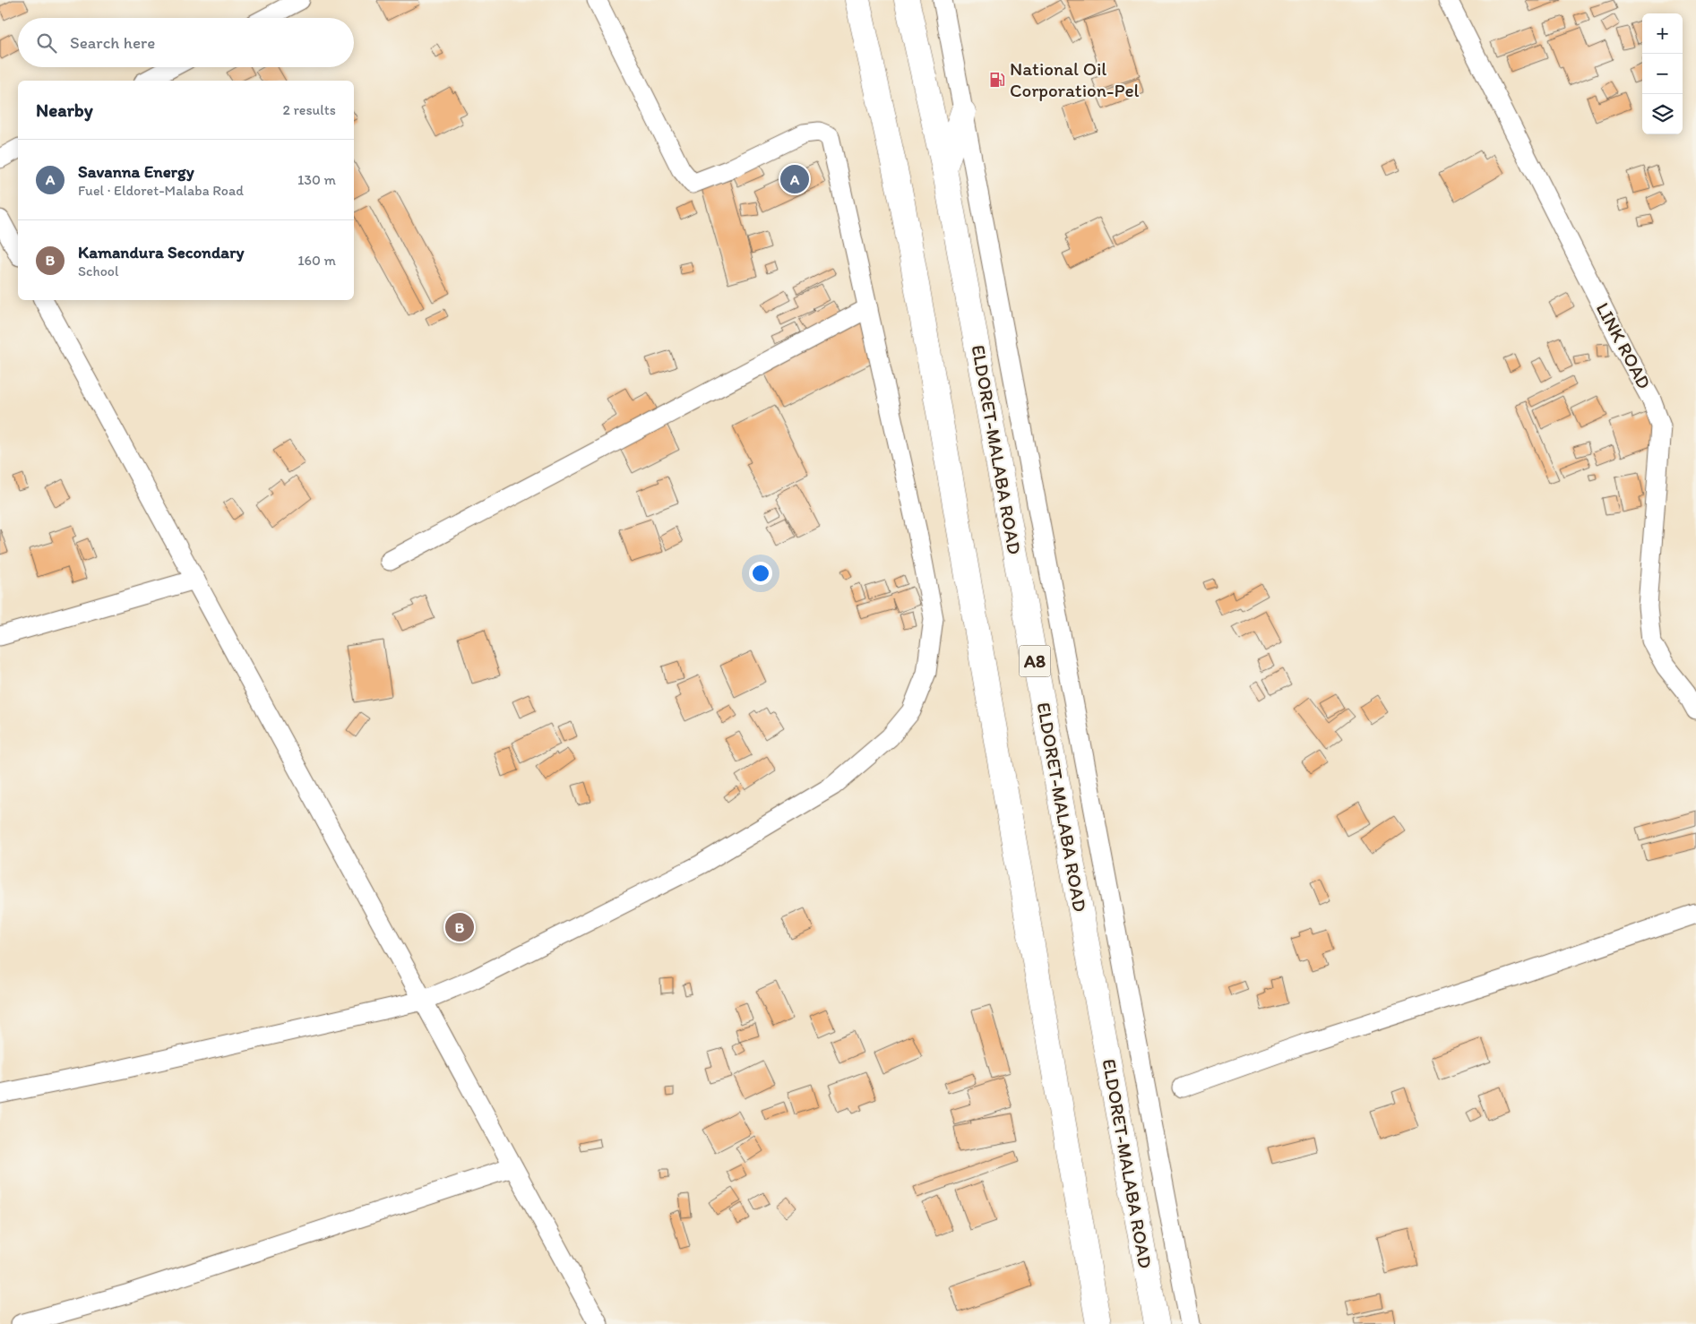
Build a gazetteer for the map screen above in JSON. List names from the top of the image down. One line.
{"streets":{"highway":["ELDORET-MALABA ROAD","A8"],"street":["LINK ROAD"]},"places":{"fuel station":["National Oil Corporation-Pel"]},"page":{"map_buttons":["+","−"],"search":"Search here","heading":["Nearby","2 results"],"list":[{"mark":"A","name":"Savanna Energy","note":"Fuel · Eldoret-Malaba Road","value":"130 m"},{"mark":"B","name":"Kamandura Secondary","note":"School","value":"160 m"}],"pins":["A","B"]}}
